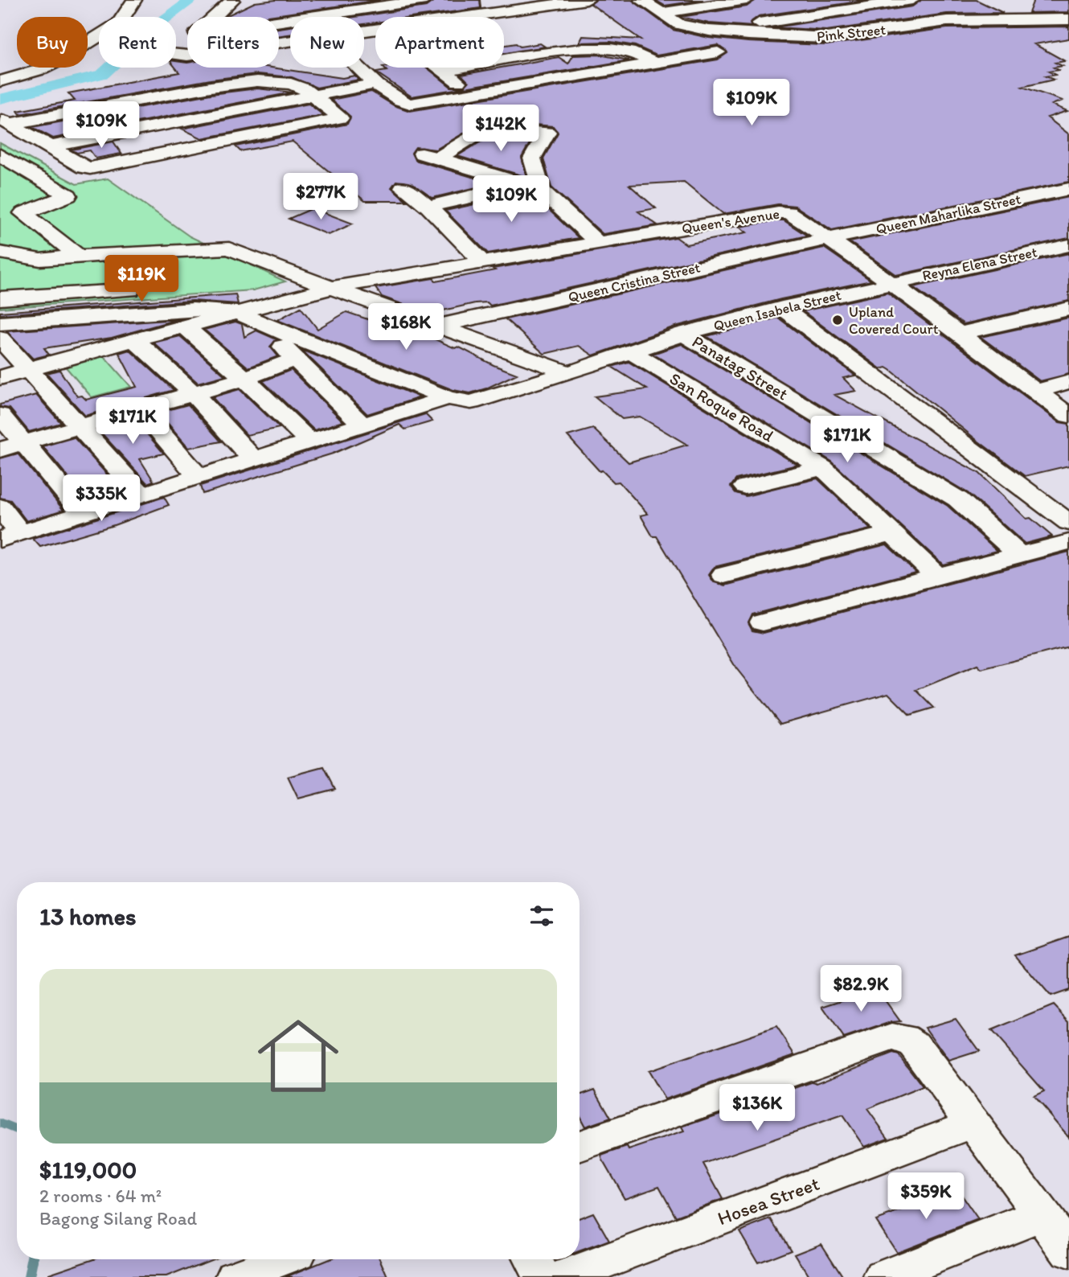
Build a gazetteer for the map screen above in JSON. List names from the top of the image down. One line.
{"streets":{"street":["Pink Street","Queen Maharlika Street","Queen's Avenue","Reyna Elena Street","Queen Cristina Street","Queen Isabela Street","Panatag Street","San Roque Road","Hosea Street"]},"crossings":[["Queen Maharlika Street","Queen's Avenue"],["Queen Maharlika Street","Queen Cristina Street"],["Queen's Avenue","Reyna Elena Street"],["Queen's Avenue","Queen Cristina Street"],["Queen's Avenue","Queen Isabela Street"],["Reyna Elena Street","Queen Isabela Street"],["Queen Isabela Street","Panatag Street"],["Queen Isabela Street","San Roque Road"]],"places":["Upland Covered Court"],"page":{"chip":["Buy","Rent","Filters","New","Apartment"],"price":["$109K","$109K","$142K","$277K","$109K","$119K","$168K","$171K","$171K","$335K","$82.9K","$136K","$359K"],"heading":"13 homes","list":[{"name":"$119,000","note":"2 rooms · 64 m² · Bagong Silang Road"}]}}
